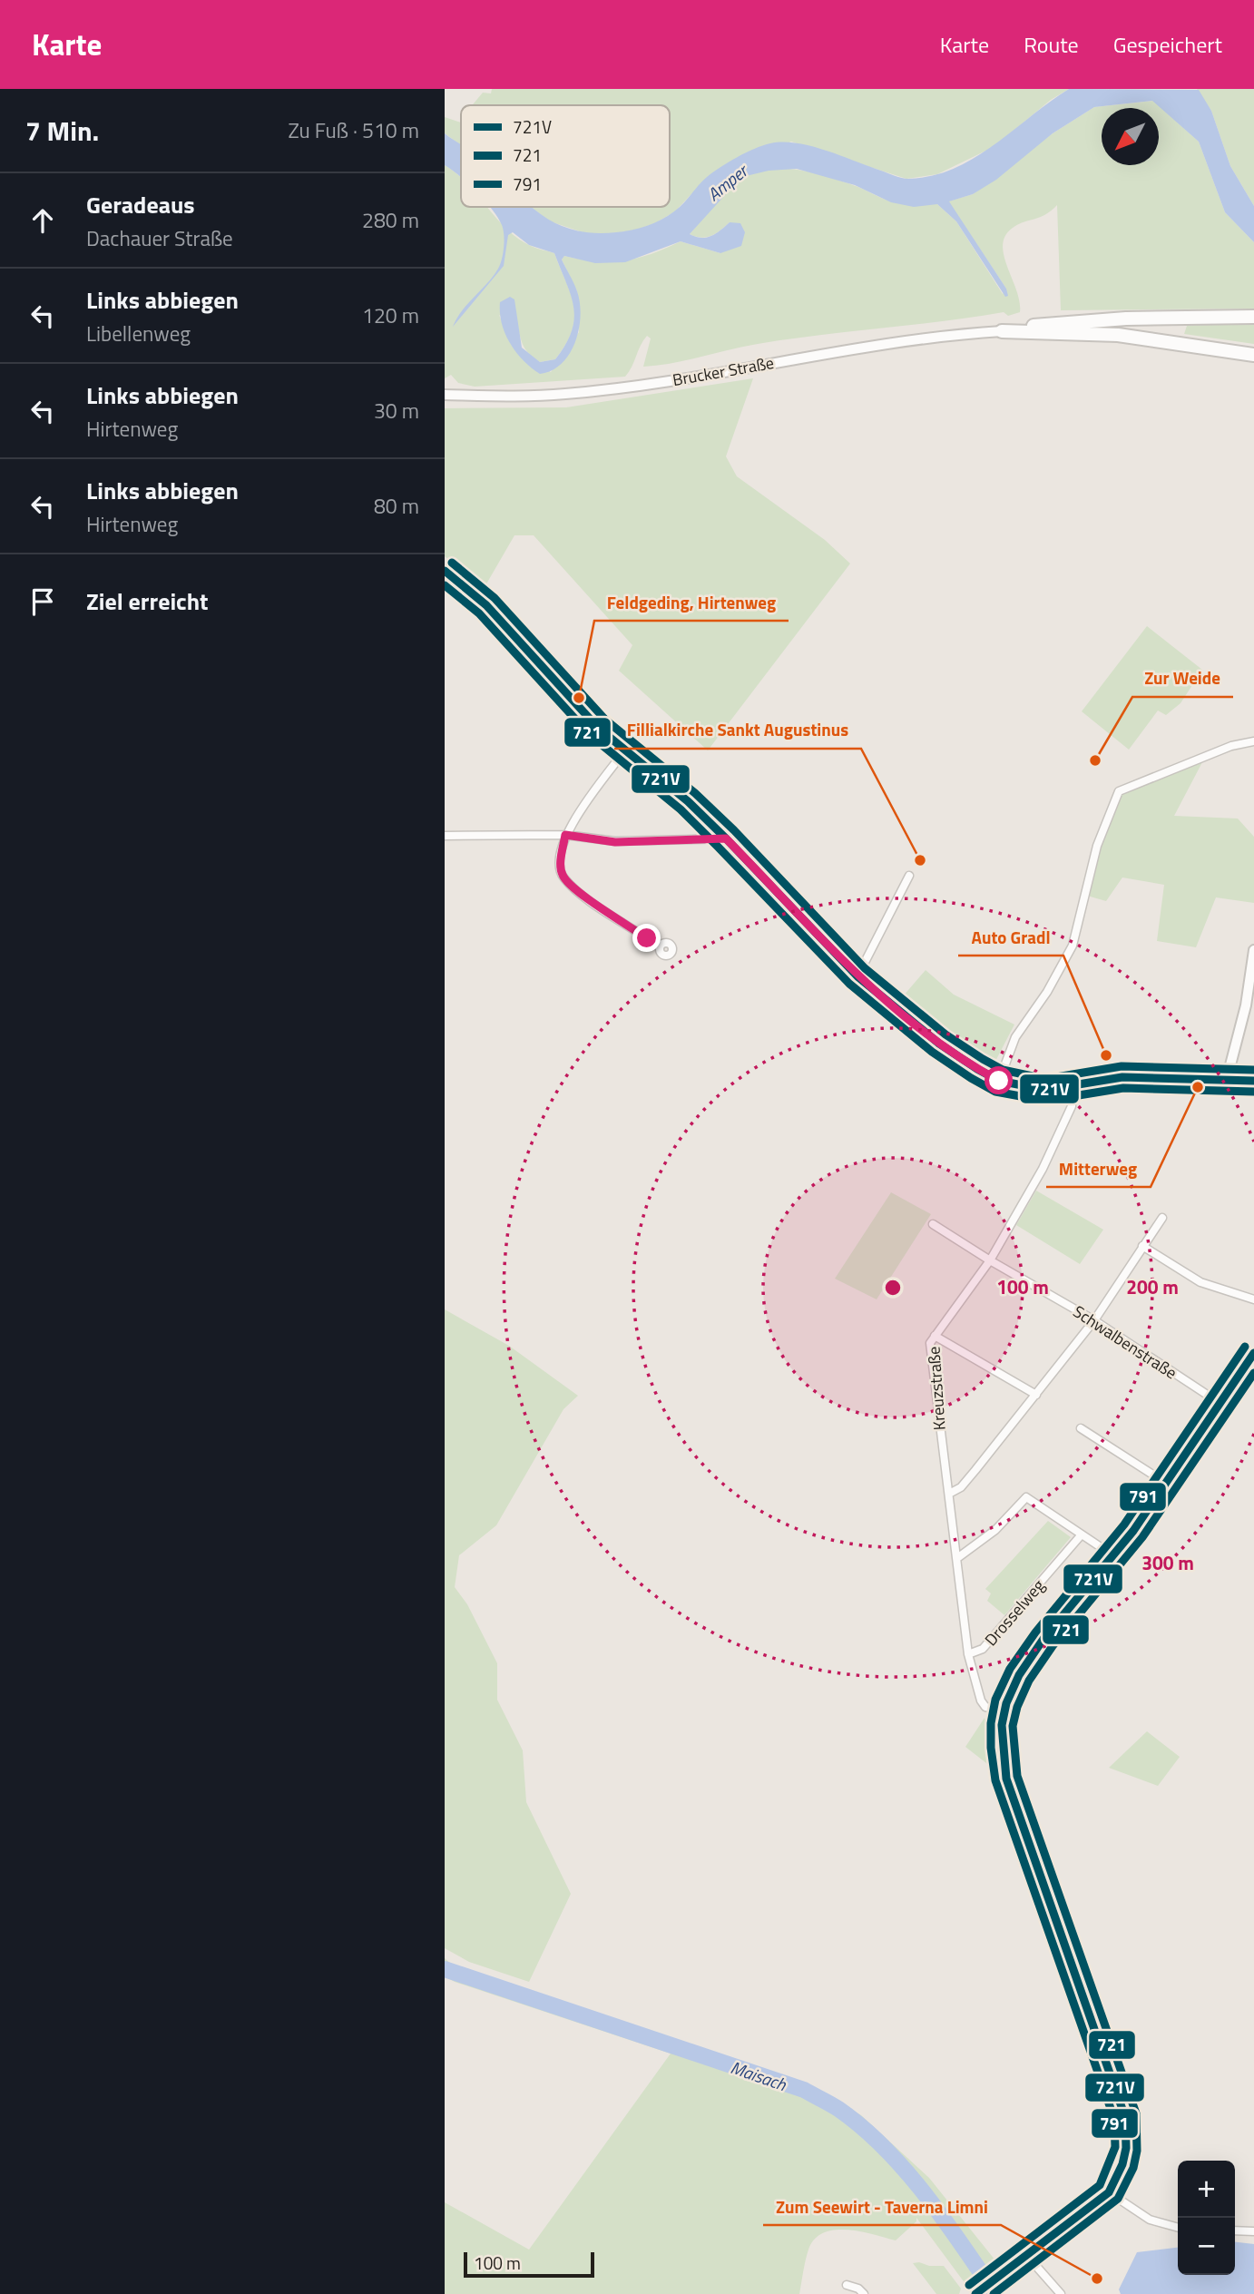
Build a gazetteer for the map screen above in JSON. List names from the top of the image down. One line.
{"streets":{"street":["Brucker Straße","Schwalbenstraße","Kreuzstraße","Drosselweg"]},"crossings":[["Schwalbenstraße","Kreuzstraße"],["Kreuzstraße","Drosselweg"]],"water":["Amper","Maisach"],"places":["Feldgeding, Hirtenweg","Zur Weide","Fillialkirche Sankt Augustinus","Auto Gradl","Mitterweg","Zum Seewirt - Taverna Limni"],"lines":["transit line 791","transit line 721V","transit line 721"],"legend":["721V","721","791"],"scale_bar":"100 m","north":"bottom left","page":{"header":"Karte","nav":["Karte","Route","Gespeichert"],"heading":["7 Min.","Zu Fuß · 510 m"],"list":[["Geradeaus","Dachauer Straße","280 m"],["Links abbiegen","Libellenweg","120 m"],["Links abbiegen","Hirtenweg","30 m"],["Links abbiegen","Hirtenweg","80 m"],"Ziel erreicht"],"map_buttons":["+","−"],"scale":"100 m"},"rings":["100 m","200 m","300 m"]}
